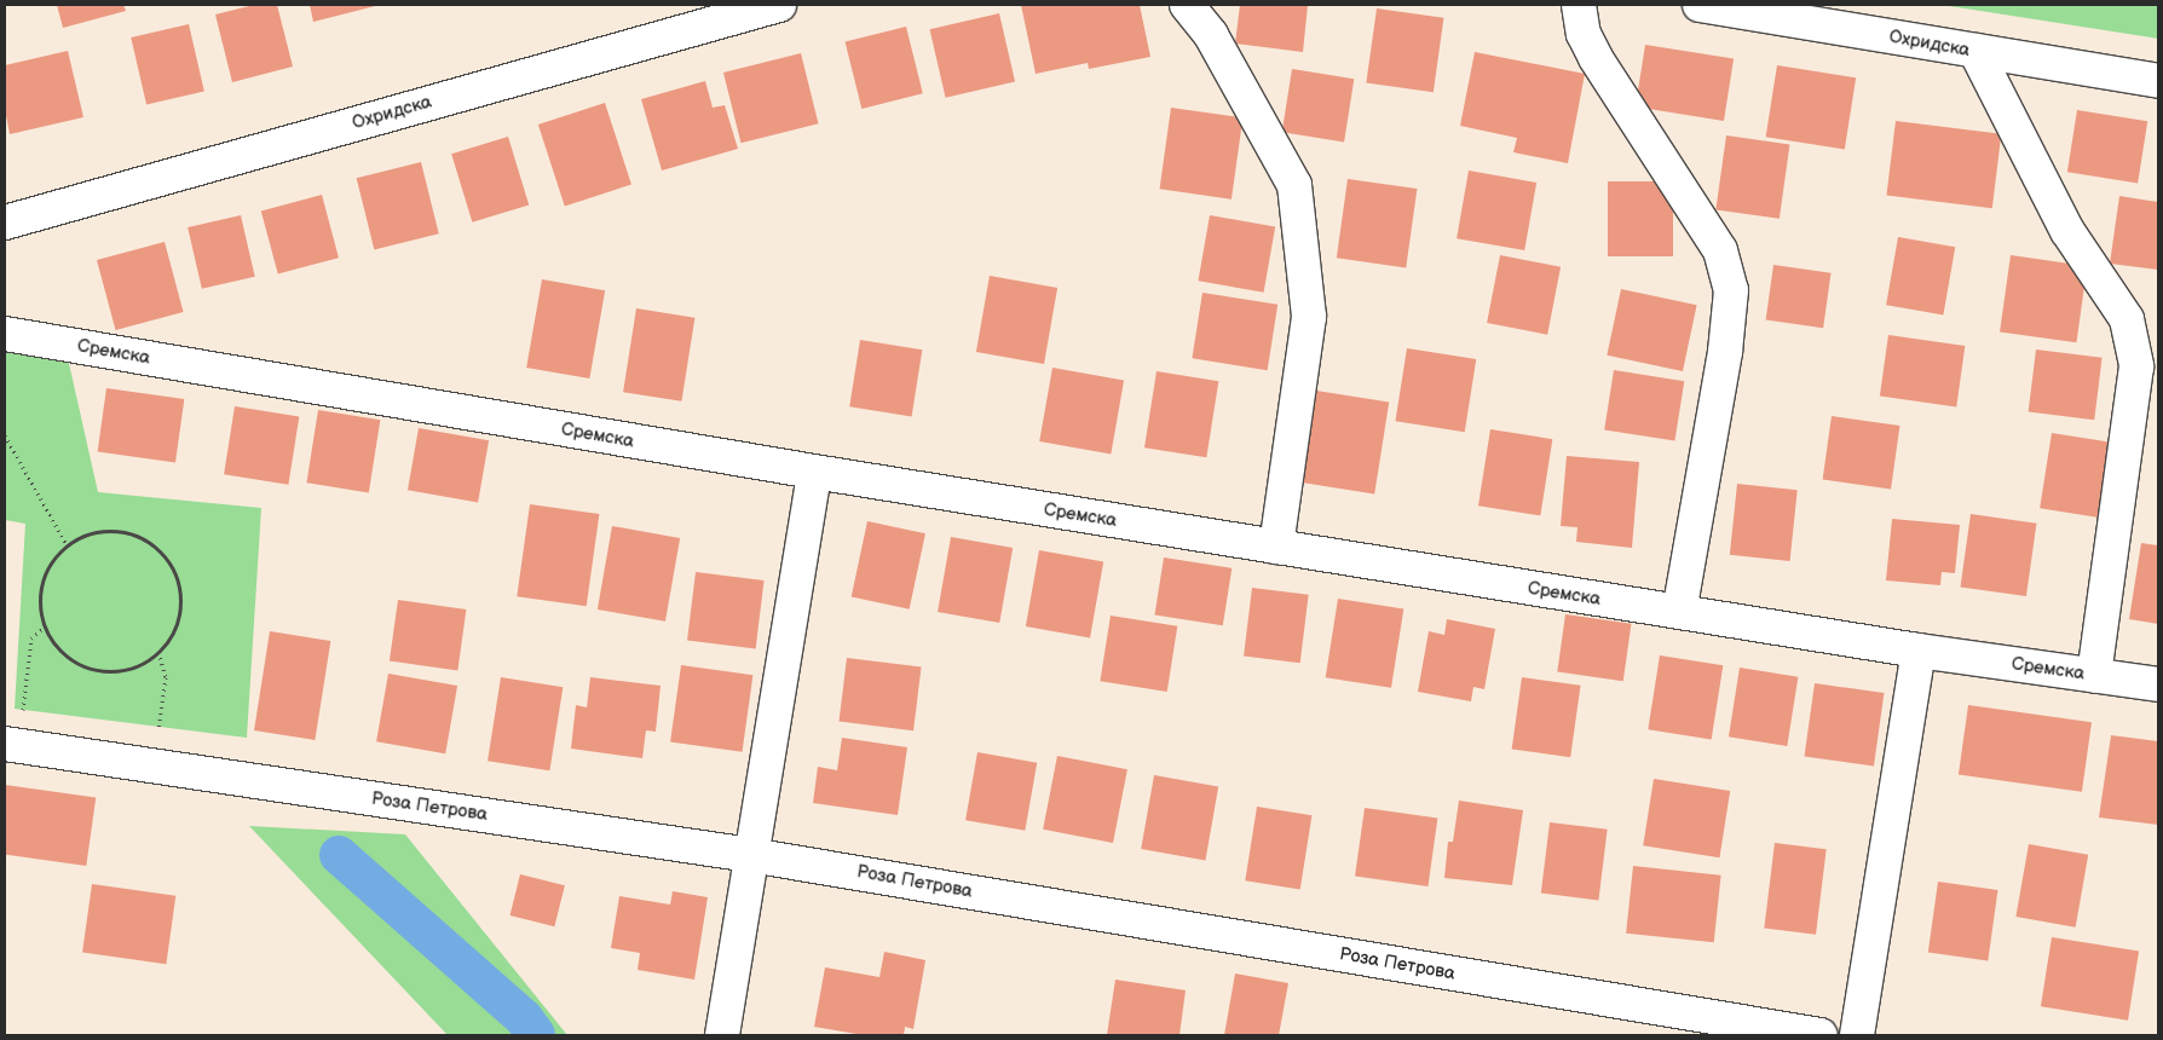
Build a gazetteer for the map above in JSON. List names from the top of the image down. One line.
{"streets":{"street":["Охридска","Сремска","Роза Петрова"]}}
